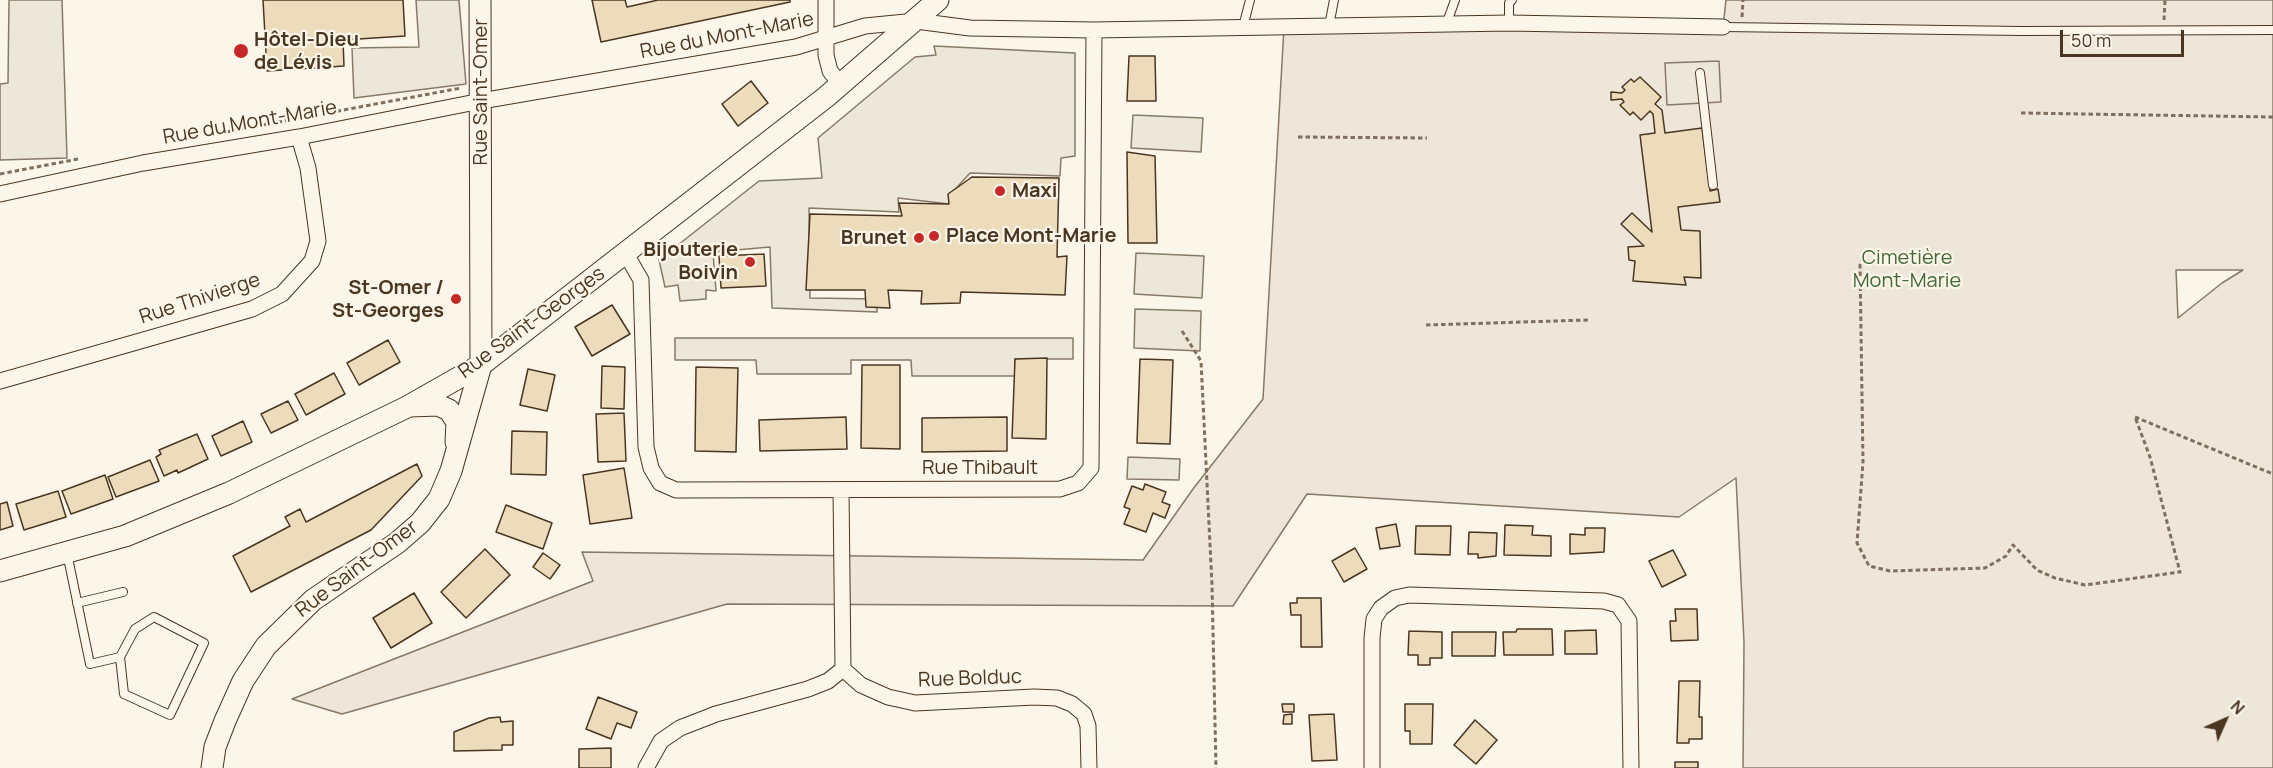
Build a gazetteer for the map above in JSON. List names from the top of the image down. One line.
{"streets":{"street":["Rue du Mont-Marie","Rue Saint-Omer","Rue Thivierge","Rue Saint-Georges","Rue Thibault","Rue Bolduc"]},"crossings":[["Rue du Mont-Marie","Rue Saint-Omer"],["Rue du Mont-Marie","Rue Thivierge"],["Rue du Mont-Marie","Rue Saint-Georges"],["Rue du Mont-Marie","Rue Thibault"],["Rue Saint-Omer","Rue Saint-Georges"],["Rue Saint-Georges","Rue Thibault"]],"parks":["Cimetière Mont-Marie"],"places":["Hôtel-Dieu de Lévis","Maxi","Place Mont-Marie","Brunet","Bijouterie Boivin","St-Omer / St-Georges"],"scale_bar":"50 m","north":"top right"}
